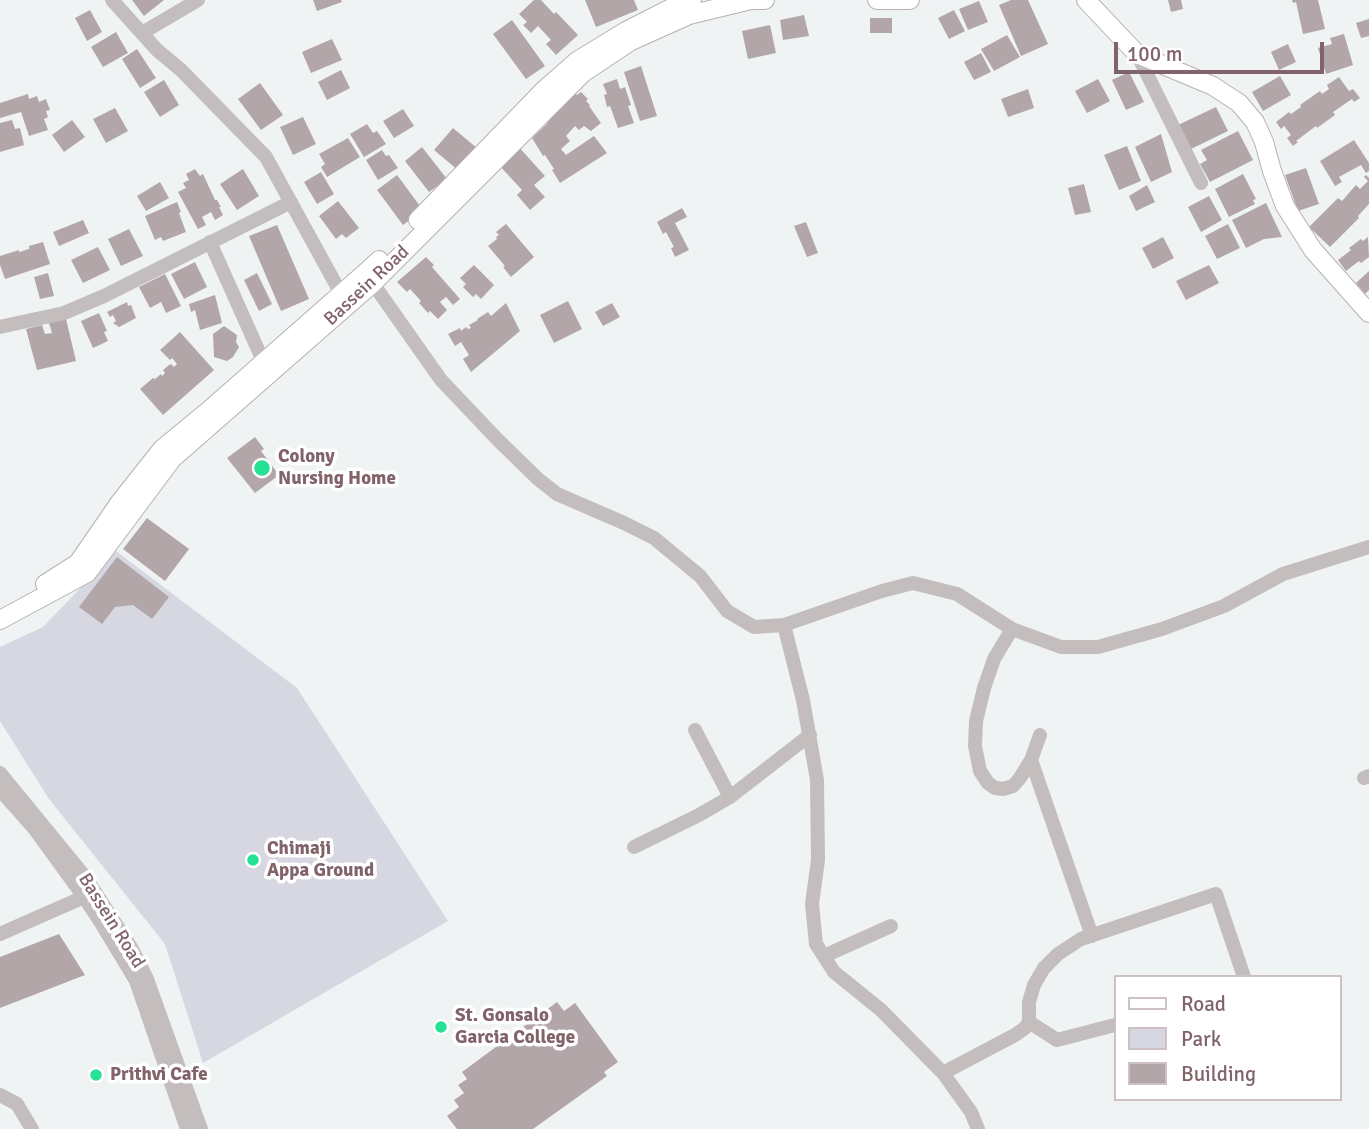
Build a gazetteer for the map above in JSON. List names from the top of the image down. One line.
{"streets":{"main road":["Bassein Road"]},"places":["Colony Nursing Home","Chimaji Appa Ground","St. Gonsalo Garcia College","Prithvi Cafe"],"legend":["Road","Park","Building"],"scale_bar":"100 m"}
